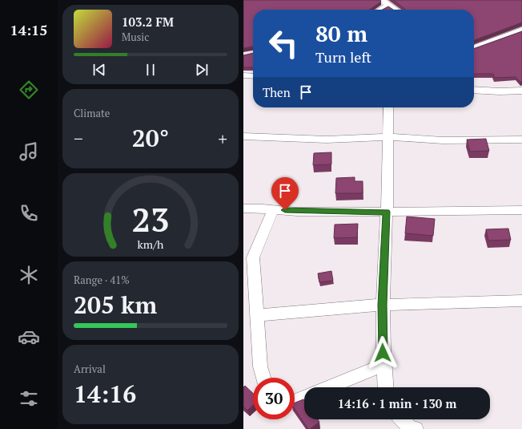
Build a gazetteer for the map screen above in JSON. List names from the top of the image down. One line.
{"page":{"tabs":"14:15","song":["103.2 FM","Music"],"turn":["80 m","Turn left"],"then":"Then","tile":["Climate",["Range · 41%","205 km"],["Arrival","14:16"]],"heat":["−","20°","+"],"limit":"30","trip":"14:16 · 1 min · 130 m","gauge":["23","km/h"]}}
